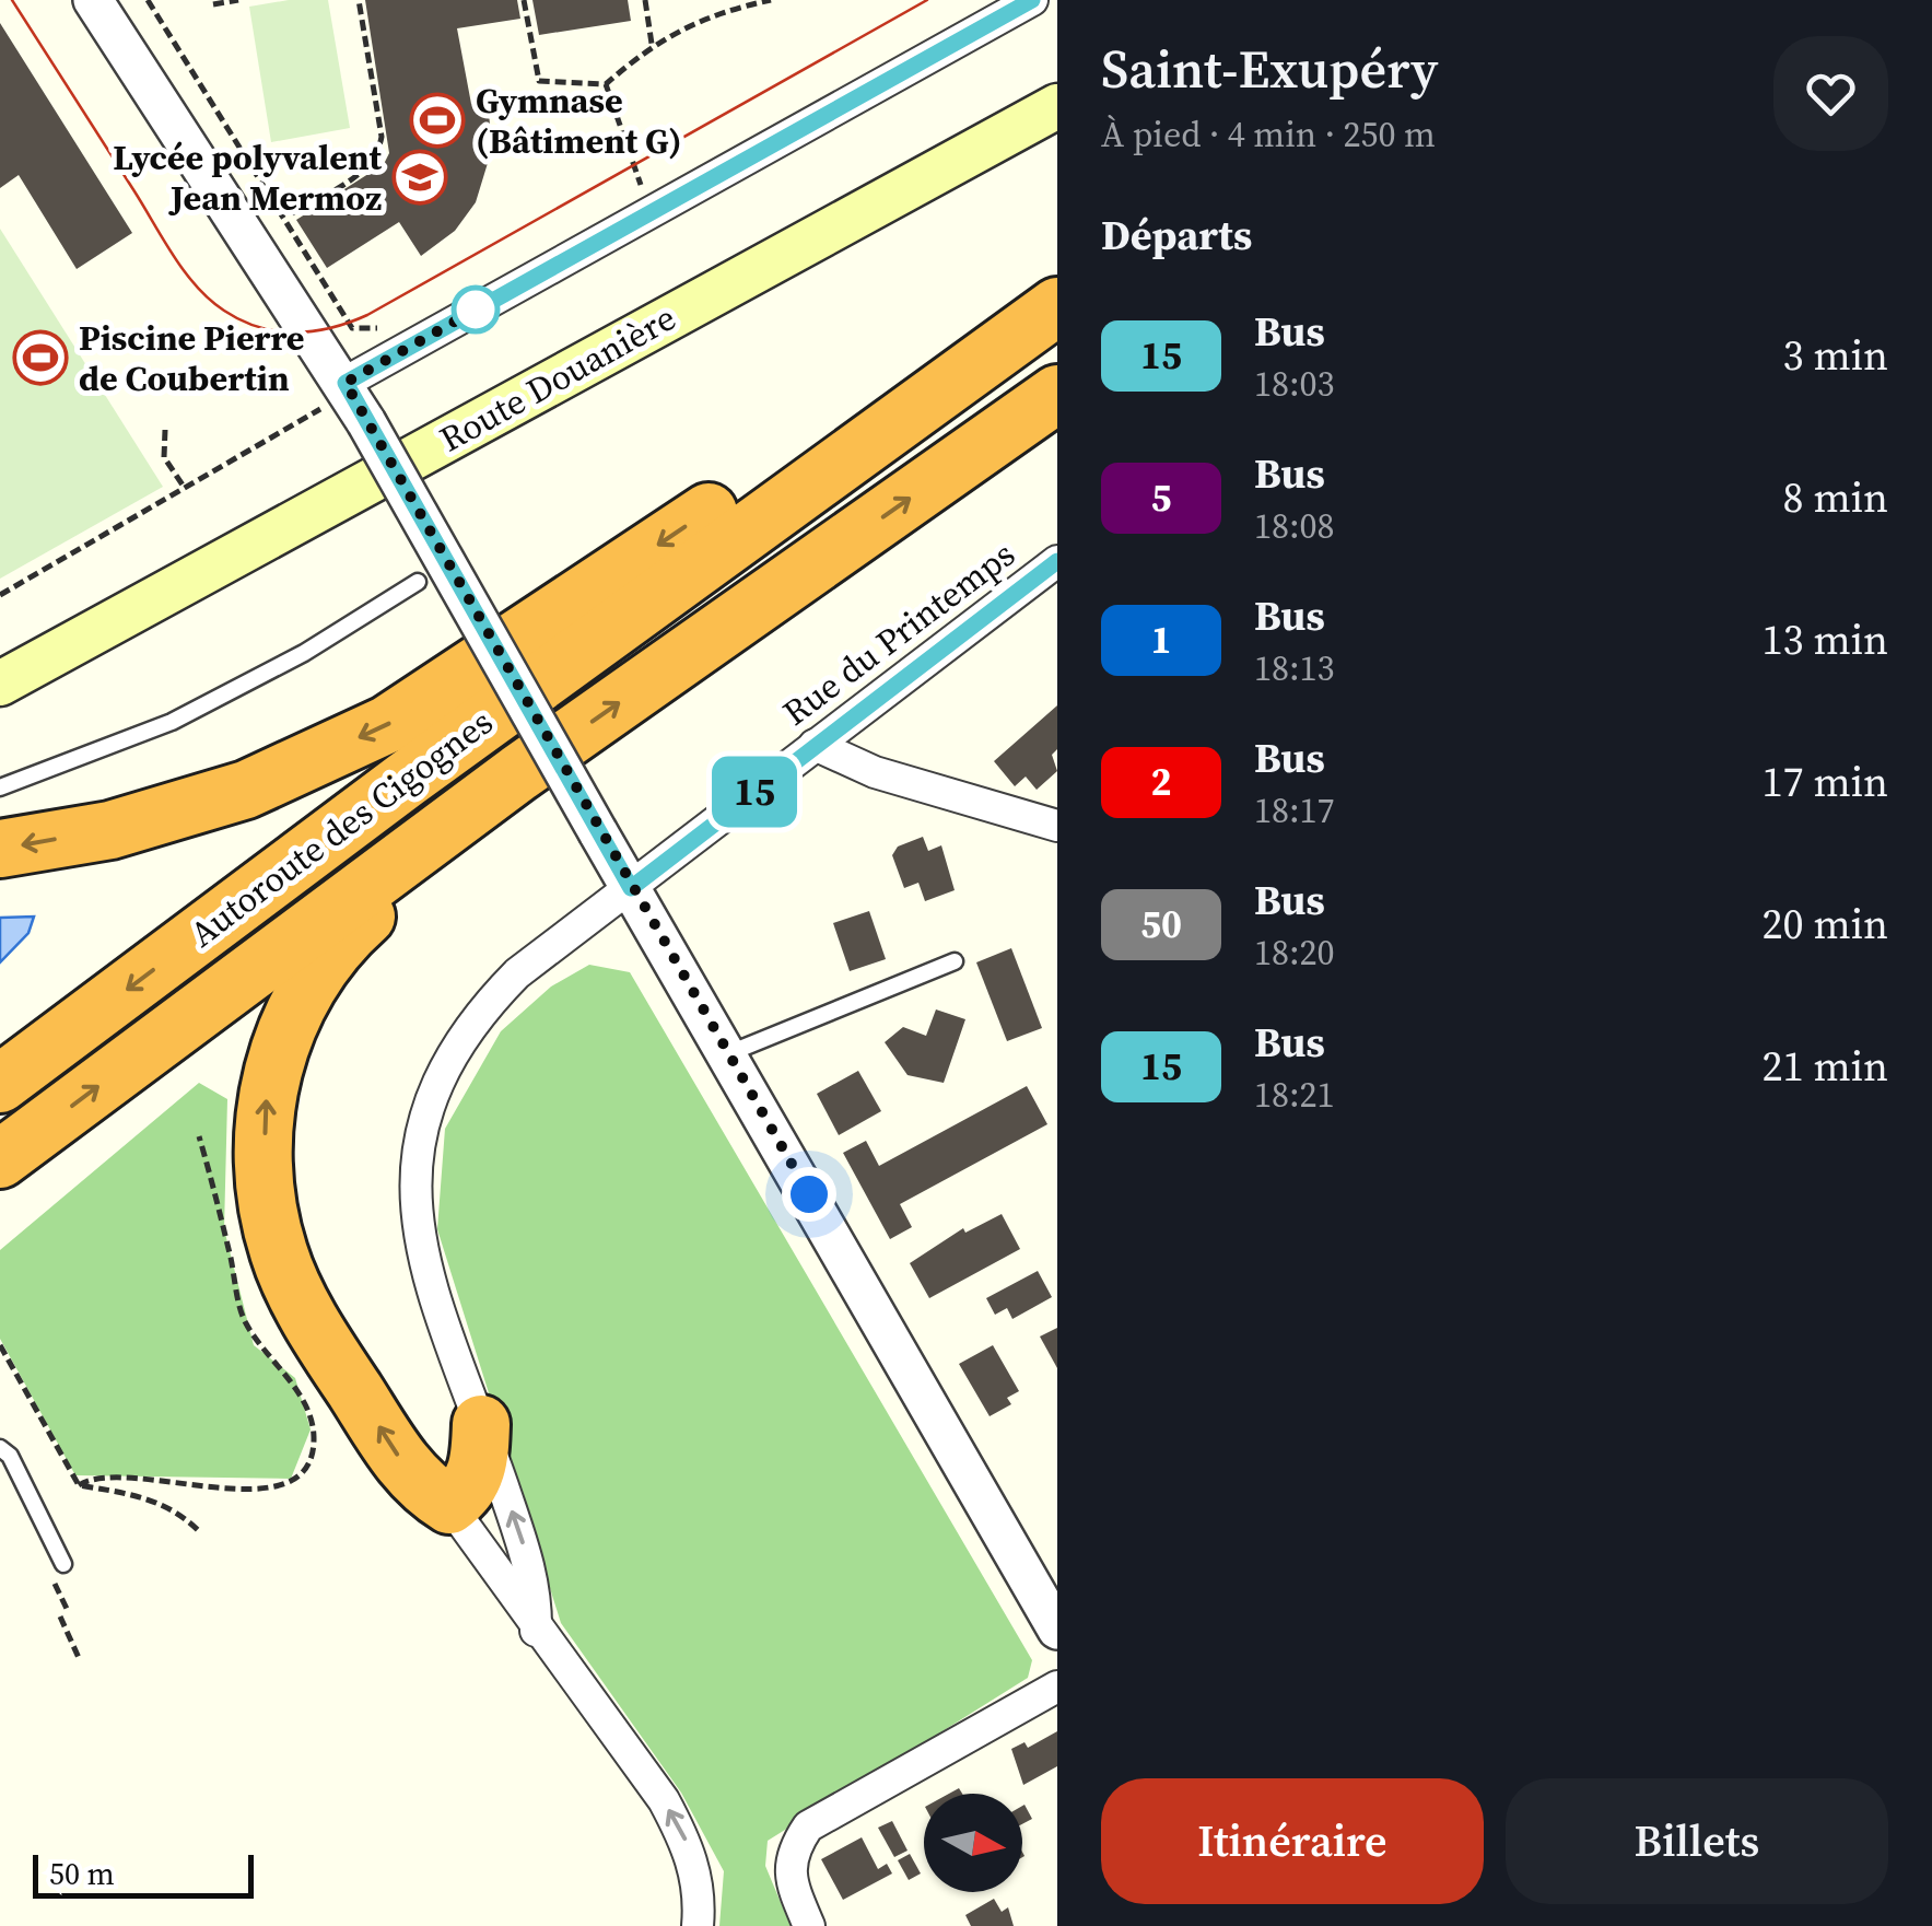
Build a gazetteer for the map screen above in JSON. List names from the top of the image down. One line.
{"streets":{"highway":["Autoroute des Cigognes"],"main road":["Route Douanière"],"street":["Rue du Printemps"]},"places":{"sports":["Gymnase (Bâtiment G)","Piscine Pierre de Coubertin"],"school or university":["Lycée polyvalent Jean Mermoz"]},"lines":["bus line 15"],"scale_bar":"50 m","north":"right","page":{"on_map":"15","heading":[["Saint-Exupéry","À pied · 4 min · 250 m"],"Départs"],"list":[{"mark":"15","name":"Bus","note":"18:03","value":"3 min"},{"mark":"5","name":"Bus","note":"18:08","value":"8 min"},{"mark":"1","name":"Bus","note":"18:13","value":"13 min"},{"mark":"2","name":"Bus","note":"18:17","value":"17 min"},{"mark":"50","name":"Bus","note":"18:20","value":"20 min"},{"mark":"15","name":"Bus","note":"18:21","value":"21 min"}],"buttons":["Itinéraire","Billets"],"scale":"50 m"}}
